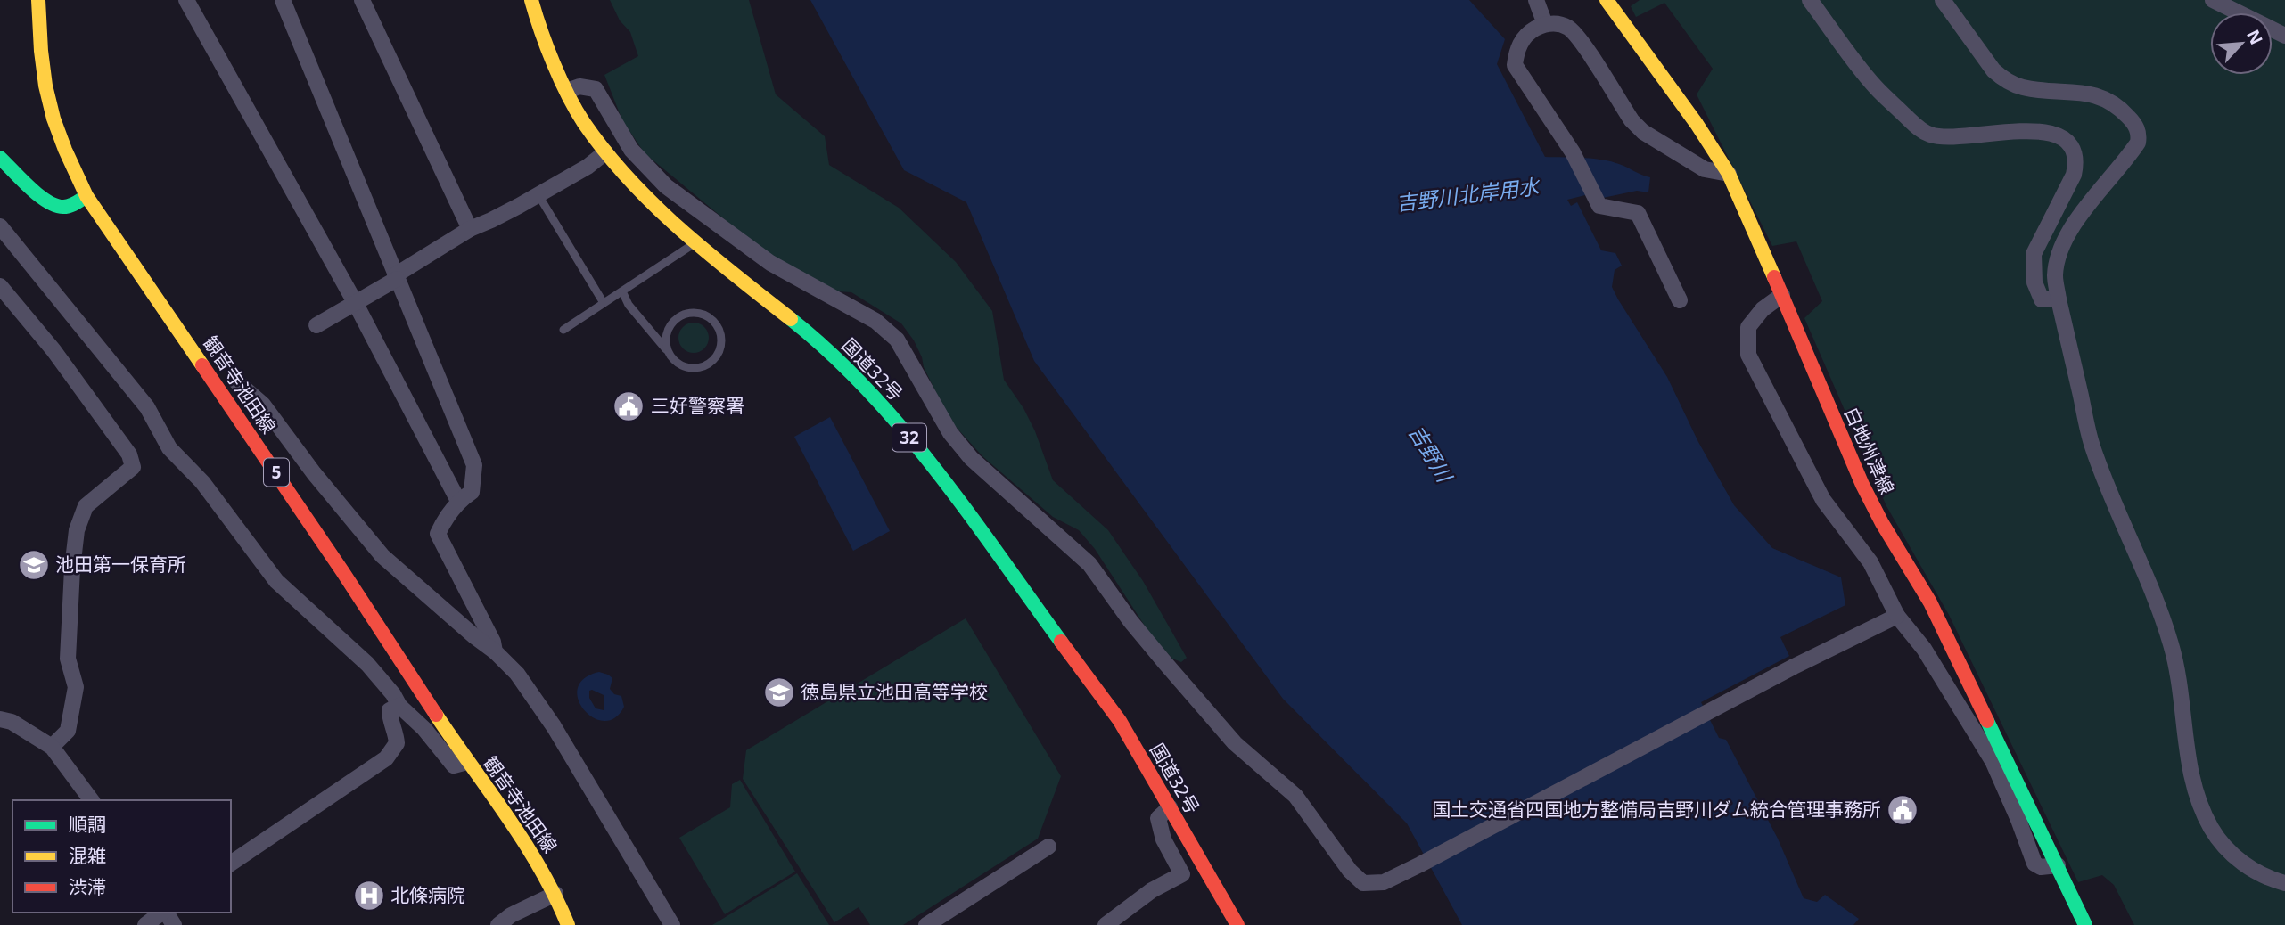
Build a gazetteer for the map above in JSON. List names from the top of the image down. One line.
{"streets":{"main road":["国道32号","観音寺池田線","32","白地州津線","5"]},"water":["吉野川北岸用水","吉野川"],"places":{"public building":["三好警察署","国土交通省四国地方整備局吉野川ダム統合管理事務所"],"school or university":["池田第一保育所","徳島県立池田高等学校"],"hospital":["北條病院"]},"legend":["順調","混雑","渋滞"],"north":"top right"}
